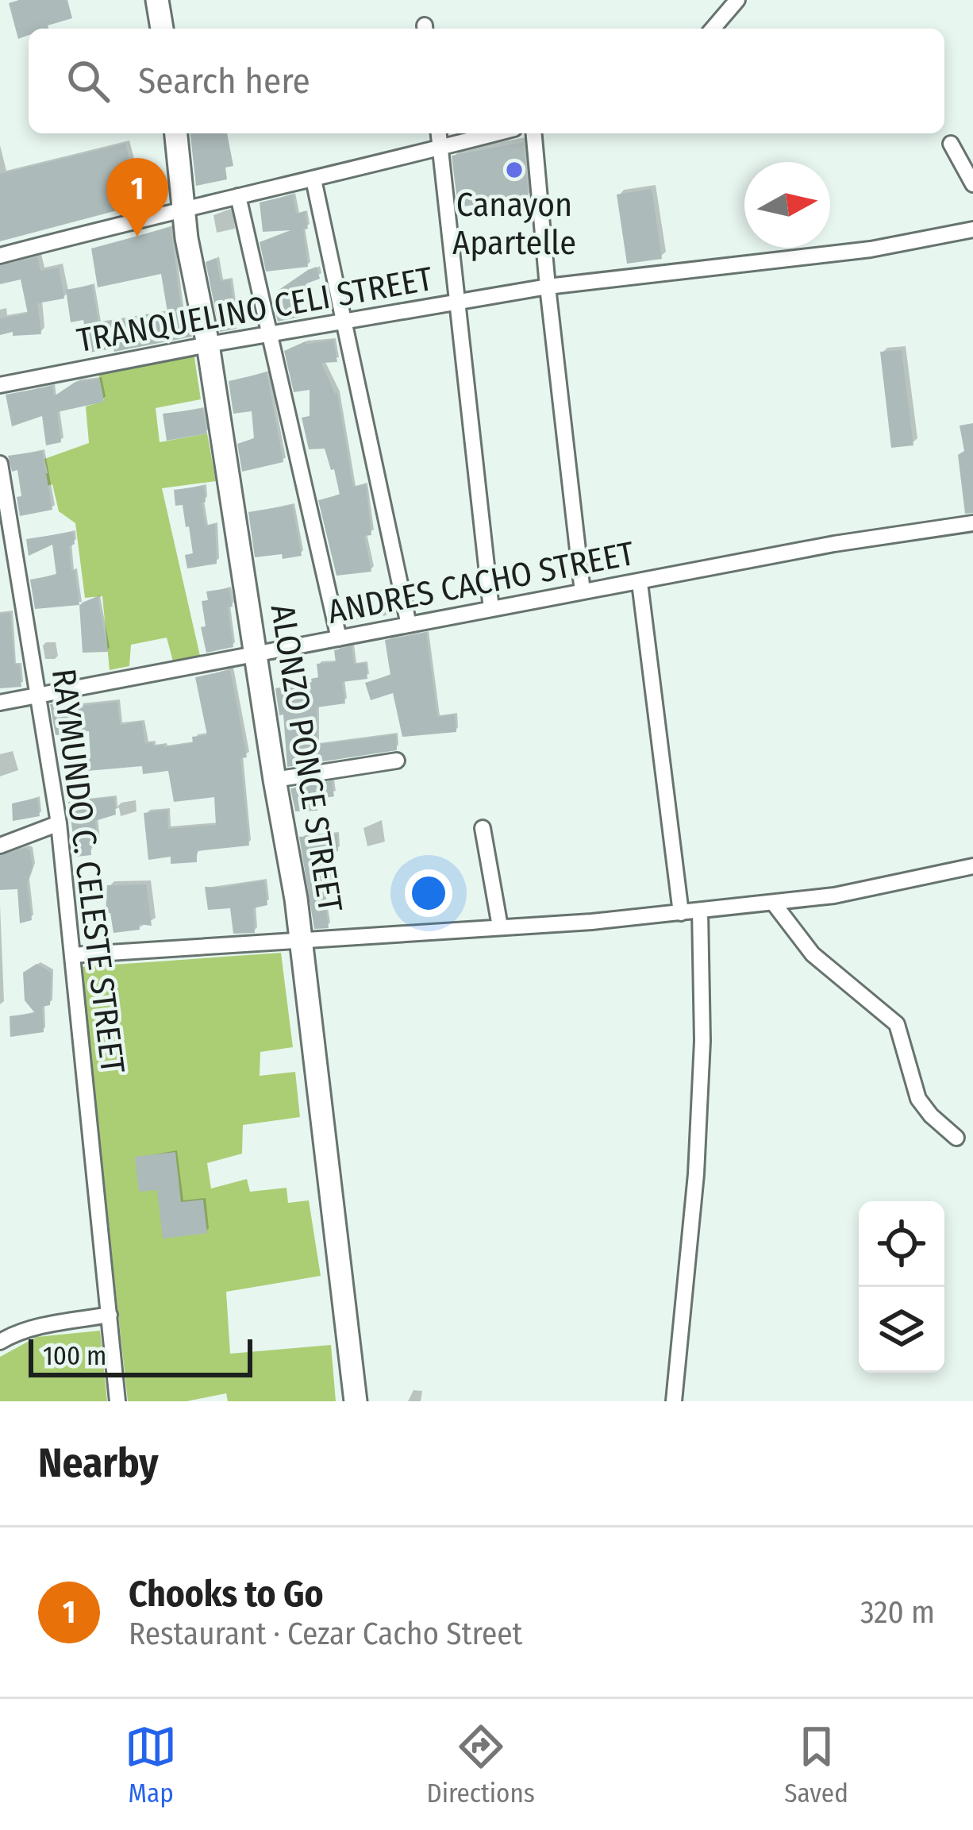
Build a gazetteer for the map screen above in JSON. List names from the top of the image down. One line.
{"streets":{"street":["TRANQUELINO CELI STREET","ANDRES CACHO STREET","ALONZO PONCE STREET","RAYMUNDO C. CELESTE STREET"]},"crossings":[["TRANQUELINO CELI STREET","ALONZO PONCE STREET"],["ANDRES CACHO STREET","ALONZO PONCE STREET"],["ANDRES CACHO STREET","RAYMUNDO C. CELESTE STREET"]],"places":["Canayon Apartelle"],"scale_bar":"100 m","north":"right","page":{"search":"Search here","pins":"1","scale":"100 m","heading":"Nearby","list":[{"mark":"1","name":"Chooks to Go","note":"Restaurant · Cezar Cacho Street","value":"320 m"}],"nav":["Map","Directions","Saved"]}}
